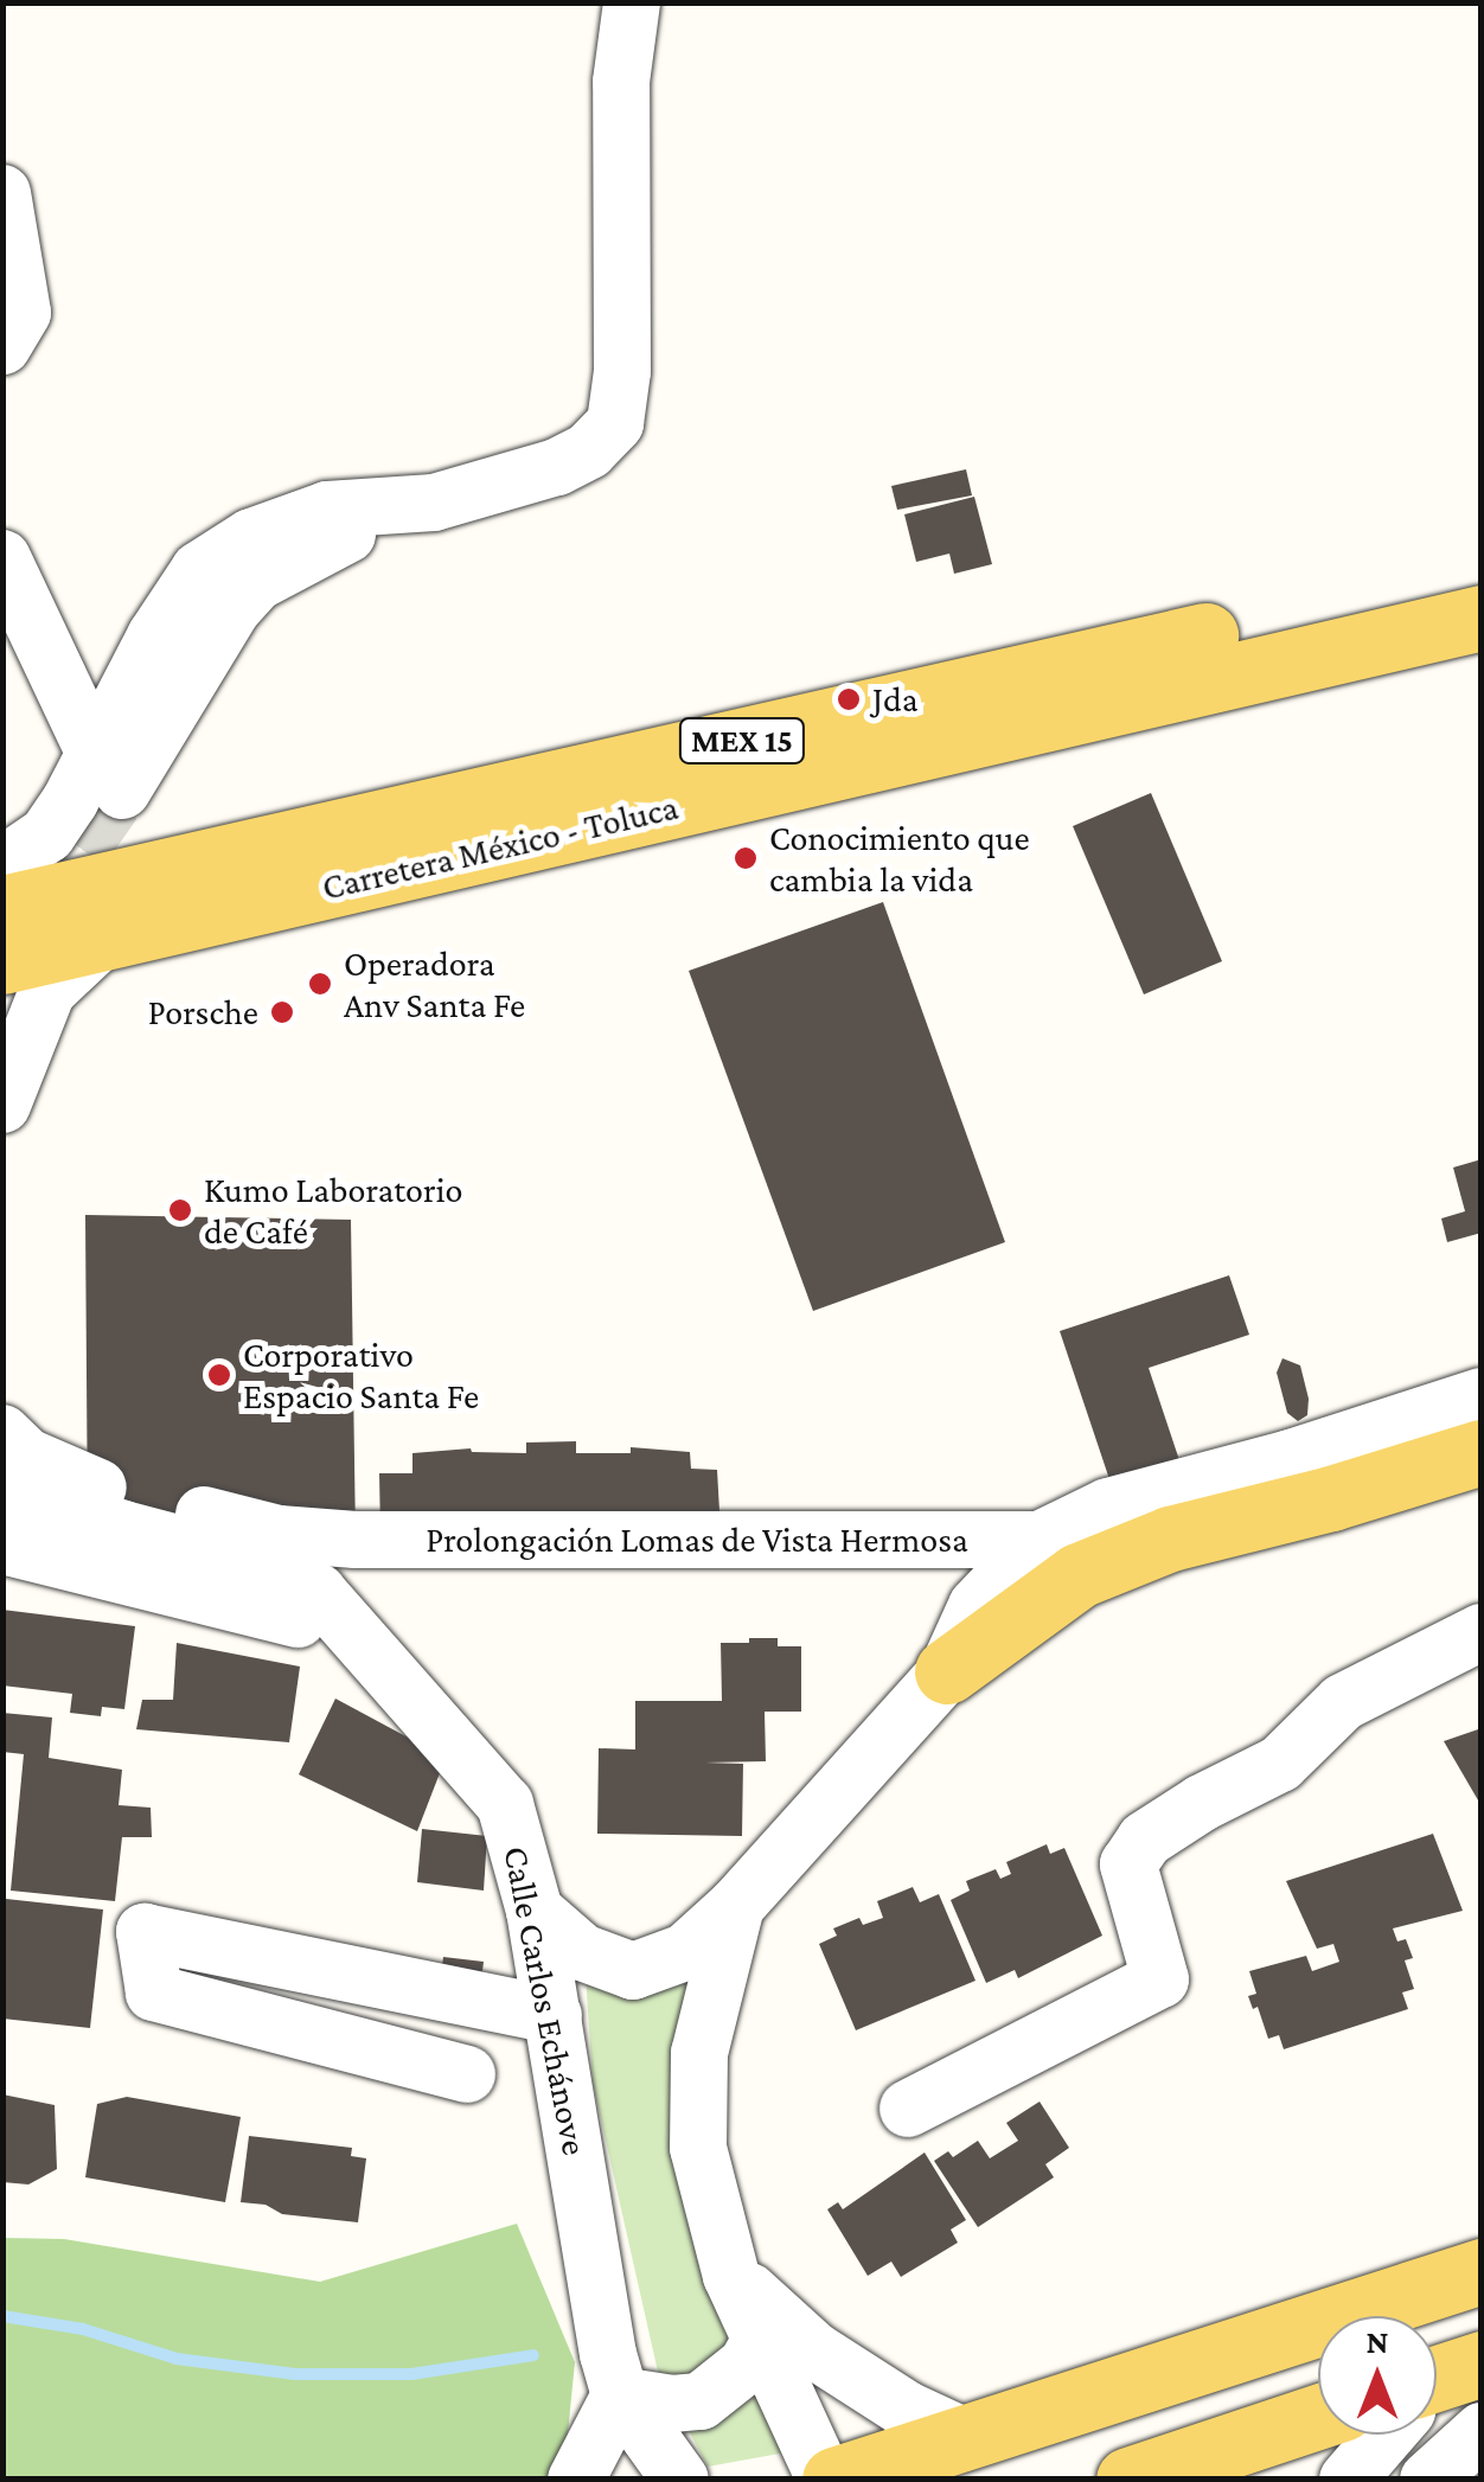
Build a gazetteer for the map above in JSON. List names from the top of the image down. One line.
{"streets":{"main road":["MEX 15","Carretera México - Toluca"],"street":["Prolongación Lomas de Vista Hermosa","Calle Carlos Echánove"]},"places":["Jda","Conocimiento que cambia la vida","Operadora Anv Santa Fe","Porsche","Kumo Laboratorio de Café","Corporativo Espacio Santa Fe"],"north":"top"}
